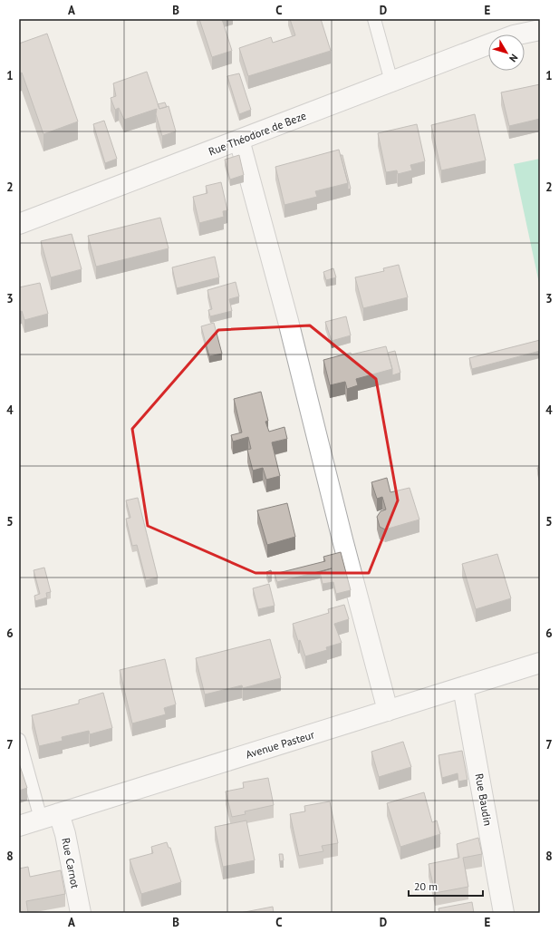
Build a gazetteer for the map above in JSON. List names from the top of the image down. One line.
{"streets":{"street":["Rue Théodore de Beze","Avenue Pasteur","Rue Baudin","Rue Carnot"]},"crossings":[["Avenue Pasteur","Rue Baudin"],["Avenue Pasteur","Rue Carnot"]],"scale_bar":"20 m","north":"bottom right","grid":{"columns":["A","B","C","D","E"],"rows":["1","2","3","4","5","6","7","8"]}}
